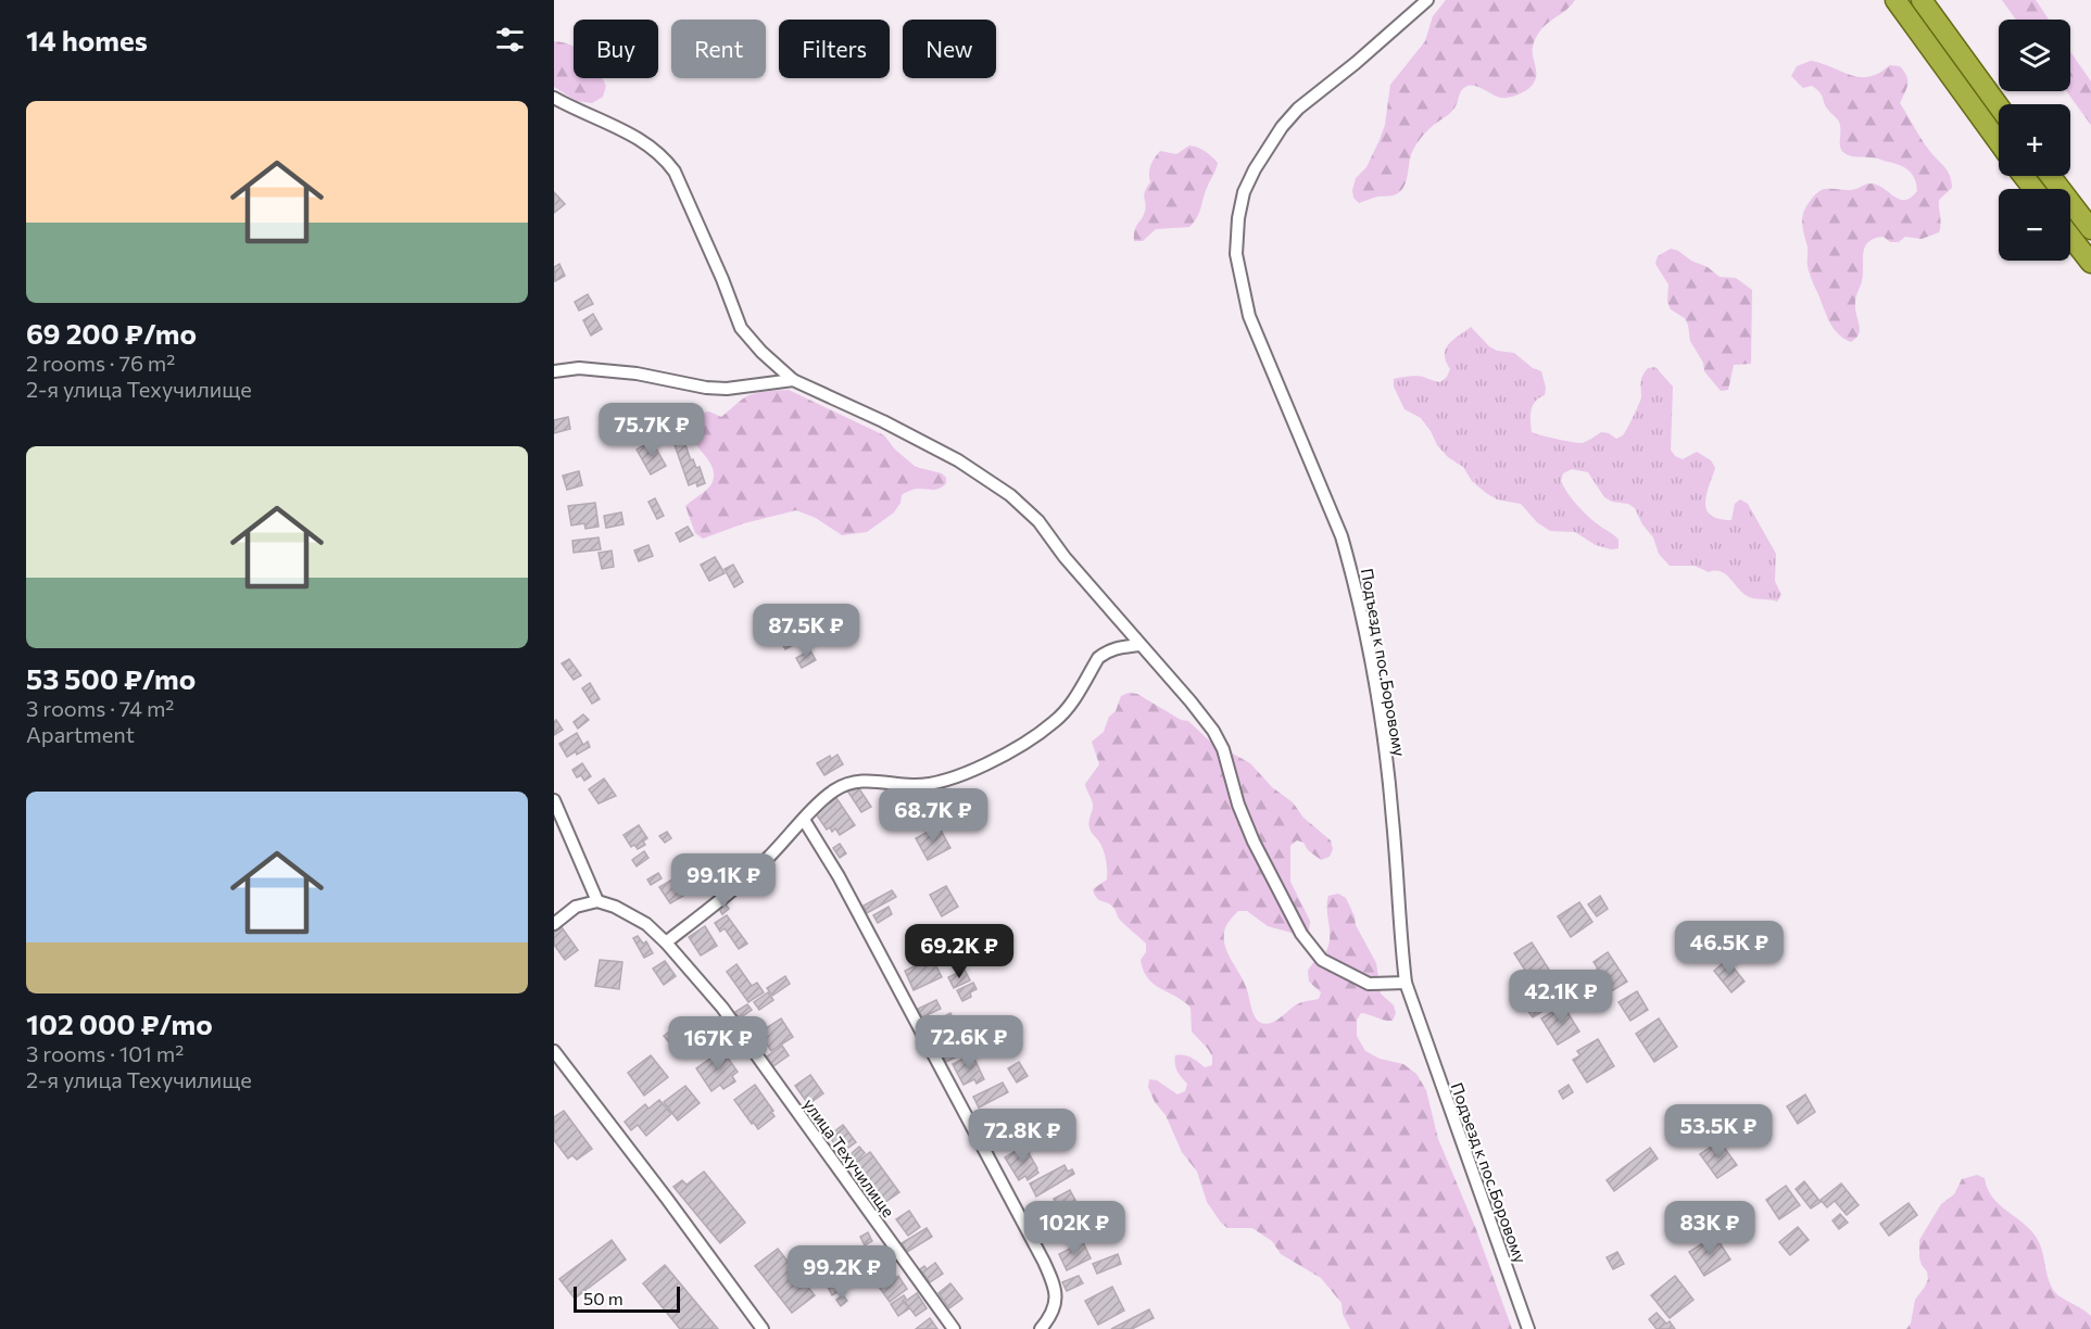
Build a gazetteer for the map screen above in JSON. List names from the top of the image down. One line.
{"streets":{"street":["Подъезд к пос.Боровому","улица Техучилище"]},"scale_bar":"50 m","page":{"heading":"14 homes","map_buttons":["+","−"],"chip":["Buy","Rent","Filters","New"],"list":[{"name":"69 200 ₽/mo","note":"2 rooms · 76 m² · 2-я улица Техучилище"},{"name":"53 500 ₽/mo","note":"3 rooms · 74 m² · Apartment"},{"name":"102 000 ₽/mo","note":"3 rooms · 101 m² · 2-я улица Техучилище"}],"price":["75.7K ₽","87.5K ₽","68.7K ₽","99.1K ₽","46.5K ₽","69.2K ₽","42.1K ₽","72.6K ₽","167K ₽","53.5K ₽","72.8K ₽","102K ₽","83K ₽","99.2K ₽"],"scale":"50 m"}}
